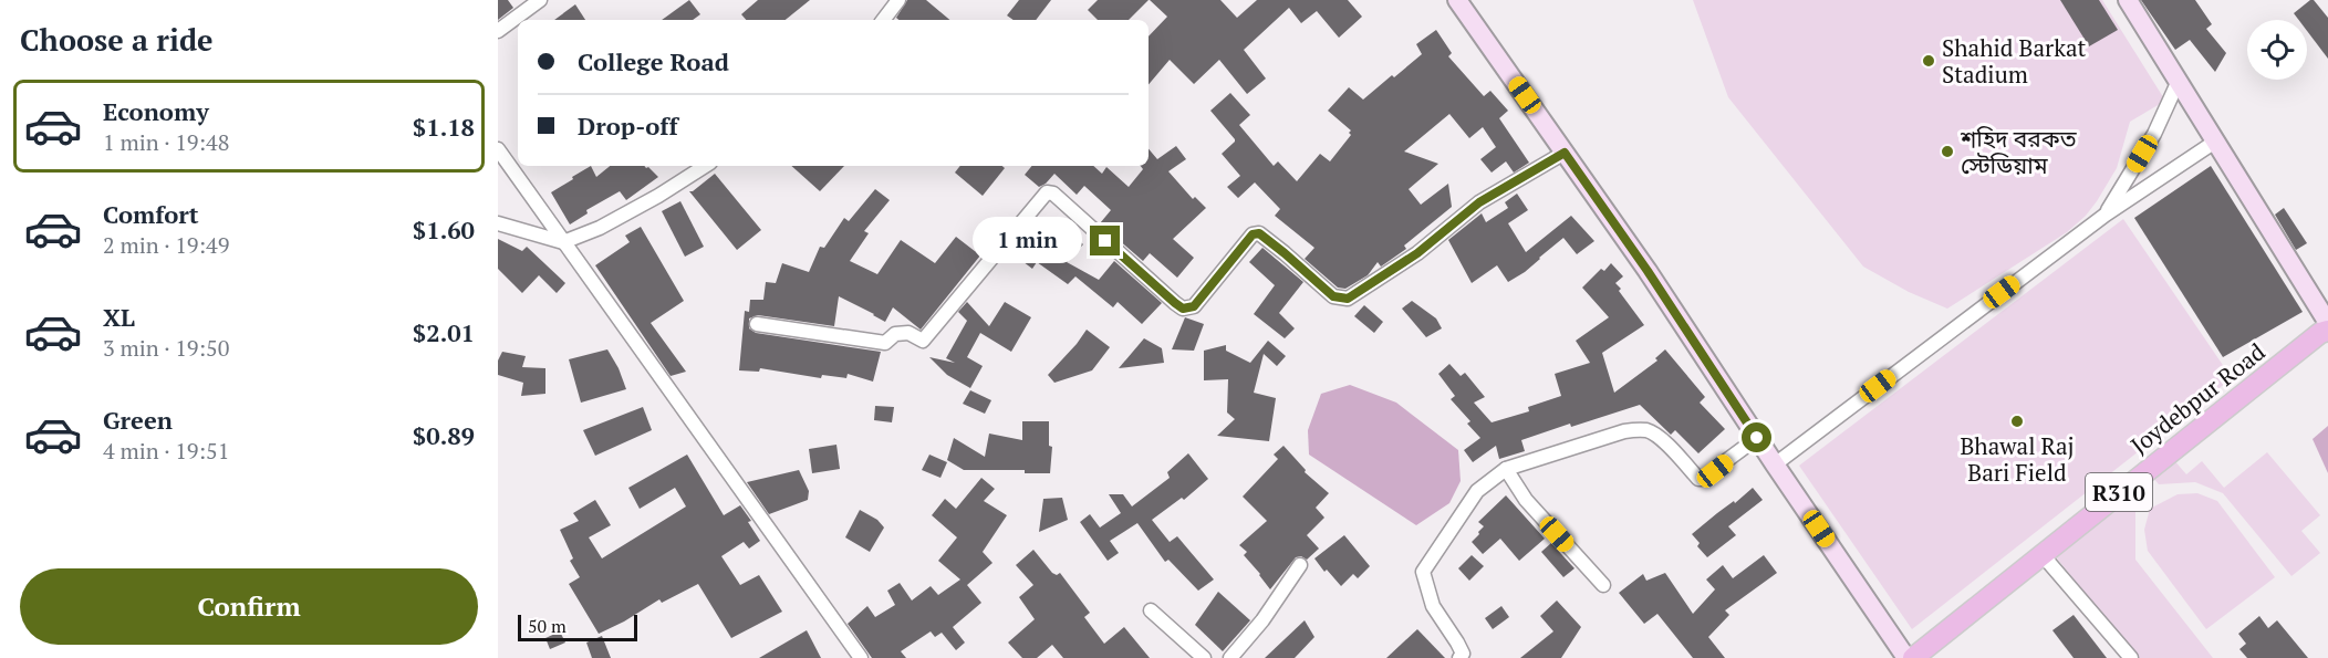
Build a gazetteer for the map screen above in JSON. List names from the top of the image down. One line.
{"streets":{"main road":["Joydebpur Road","R310"]},"places":["Shahid Barkat Stadium","শহিদ বরকত স্টেডিয়াম","Bhawal Raj Bari Field"],"scale_bar":"50 m","page":{"heading":"Choose a ride","banner":["College Road","Drop-off"],"list":[{"name":"Economy","note":"1 min · 19:48","value":"$1.18"},{"name":"Comfort","note":"2 min · 19:49","value":"$1.60"},{"name":"XL","note":"3 min · 19:50","value":"$2.01"},{"name":"Green","note":"4 min · 19:51","value":"$0.89"}],"bubble":"1 min","buttons":"Confirm","scale":"50 m"}}
